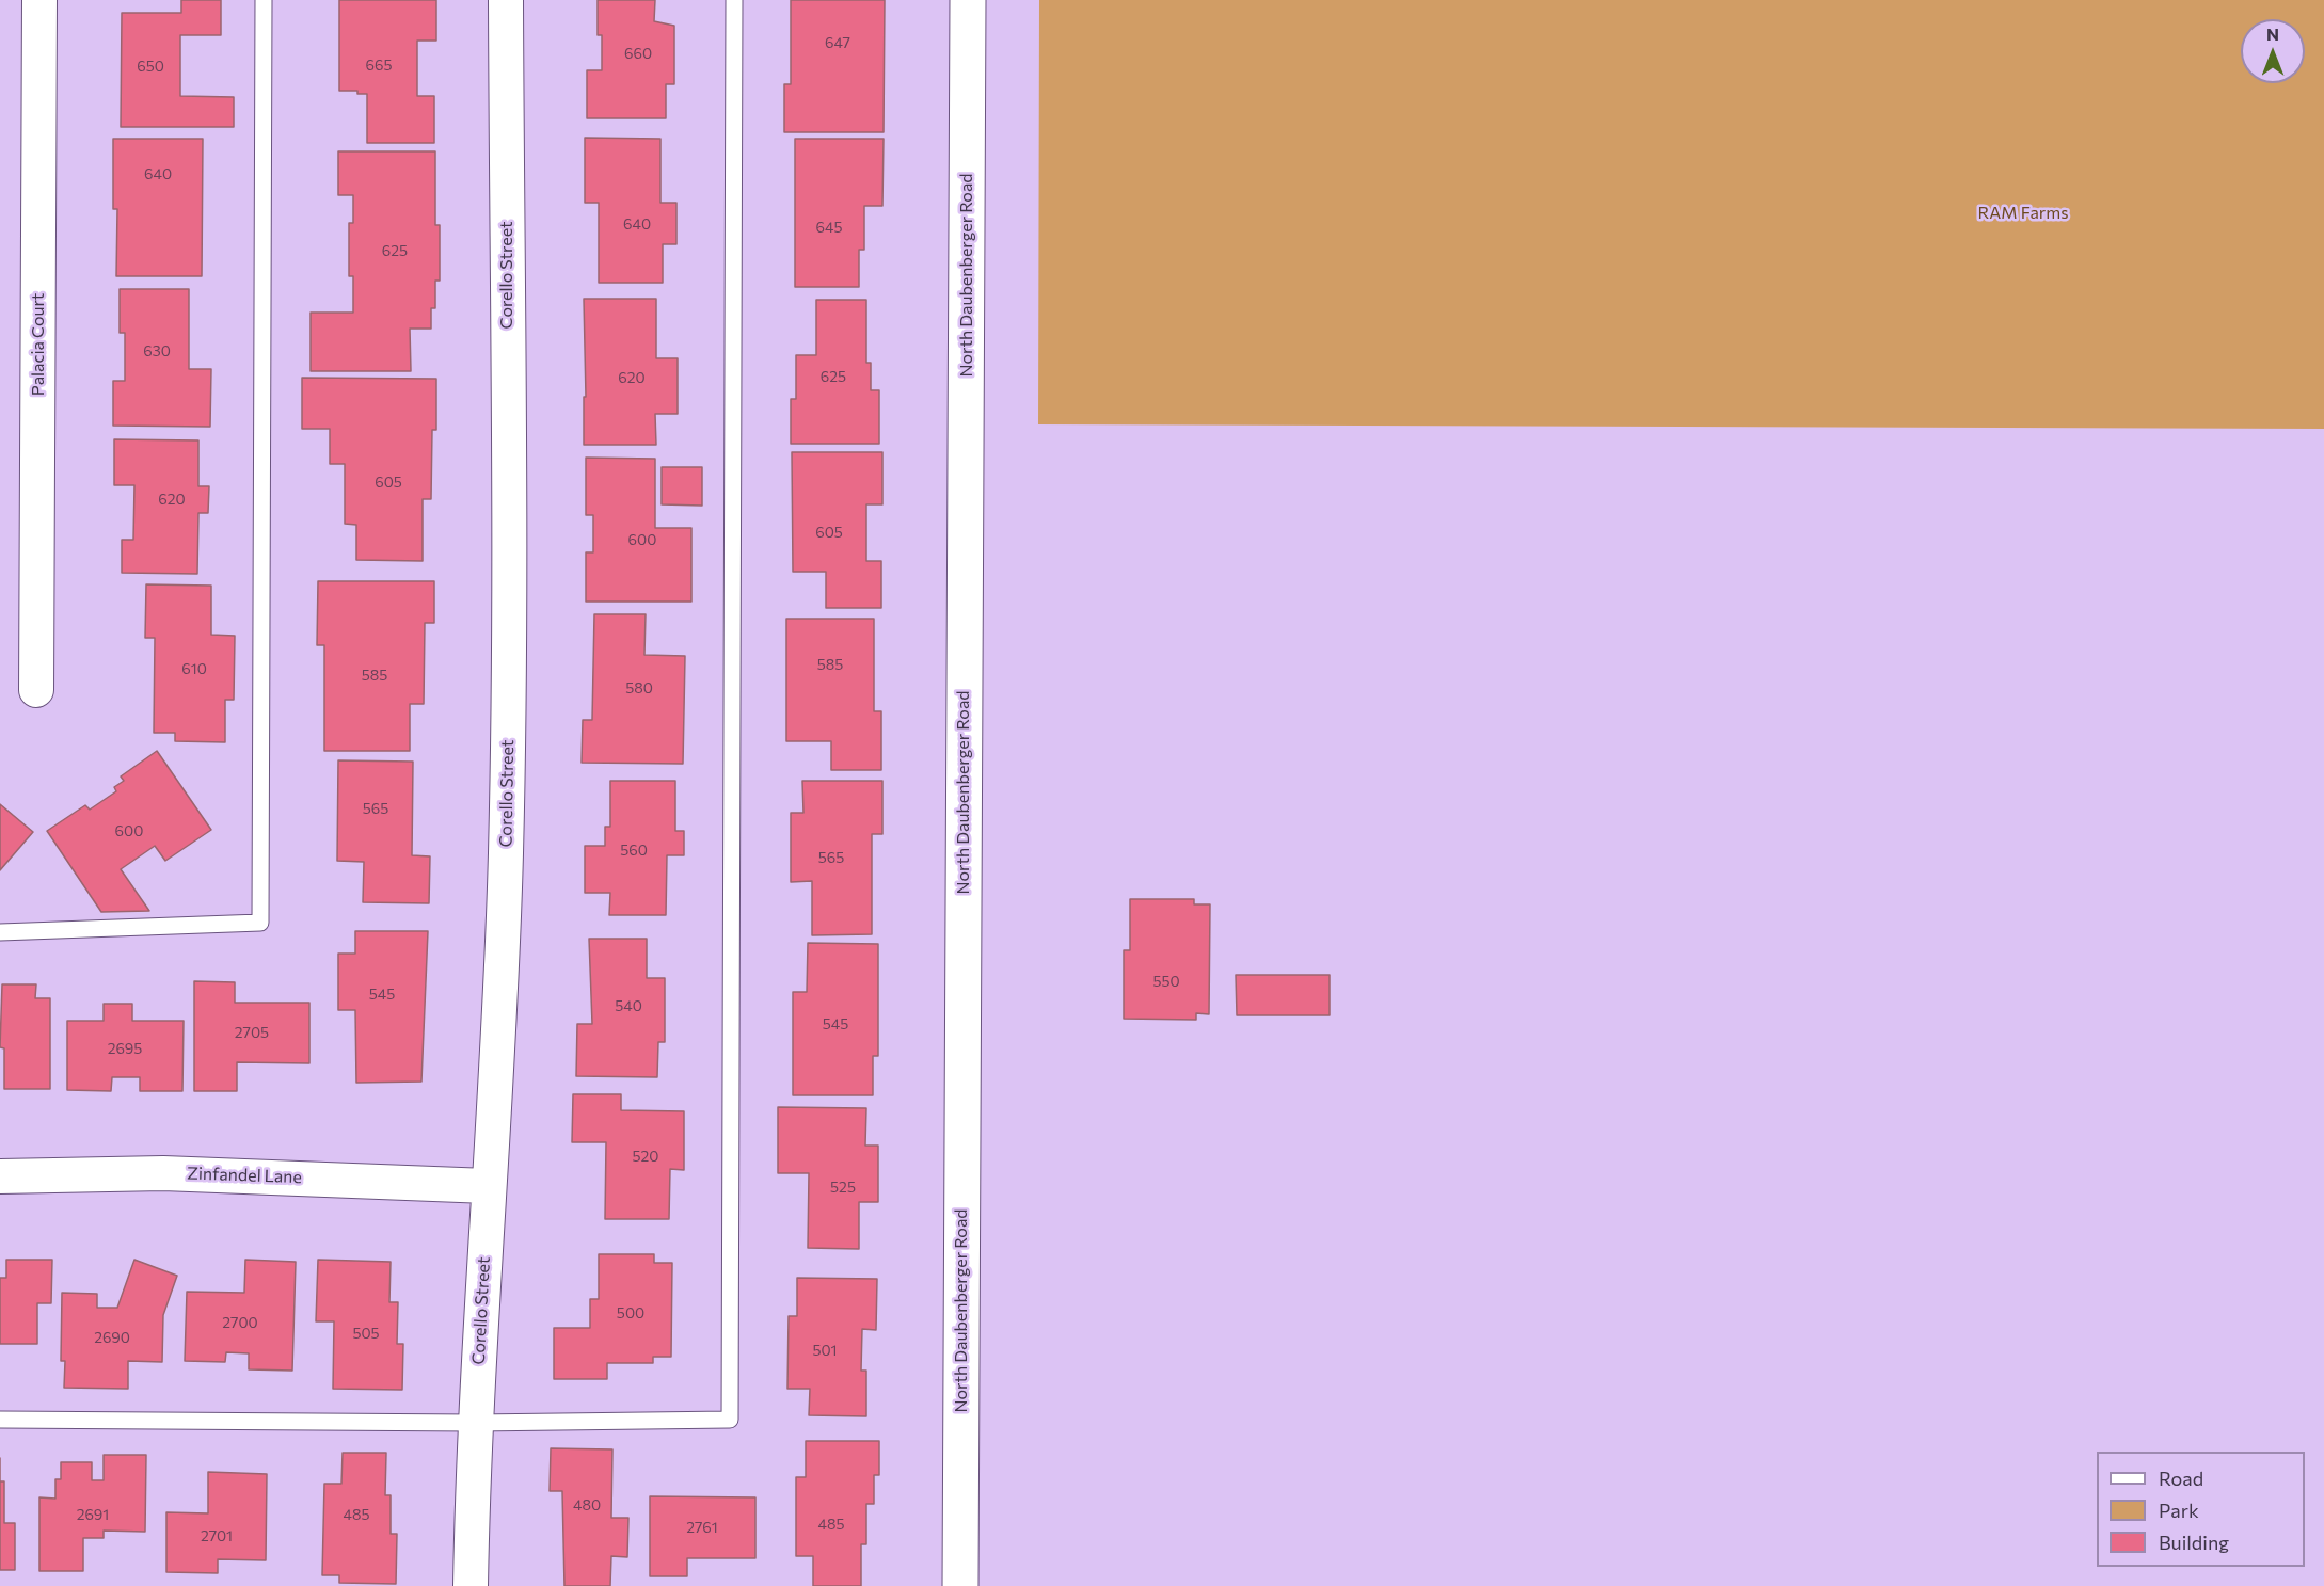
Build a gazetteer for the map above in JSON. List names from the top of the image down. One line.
{"streets":{"street":["Corello Street","North Daubenberger Road","Palacia Court","Zinfandel Lane"]},"crossings":[["Corello Street","Zinfandel Lane"]],"parks":["RAM Farms"],"house_numbers":["647","660","665","650","640","640","645","625","630","625","620","605","620","605","600","585","610","585","580","565","600","560","565","550","545","540","545","2705","2695","520","525","500","2700","505","2690","501","480","2691","485","485","2761","2701"],"legend":["Road","Park","Building"],"north":"top"}
